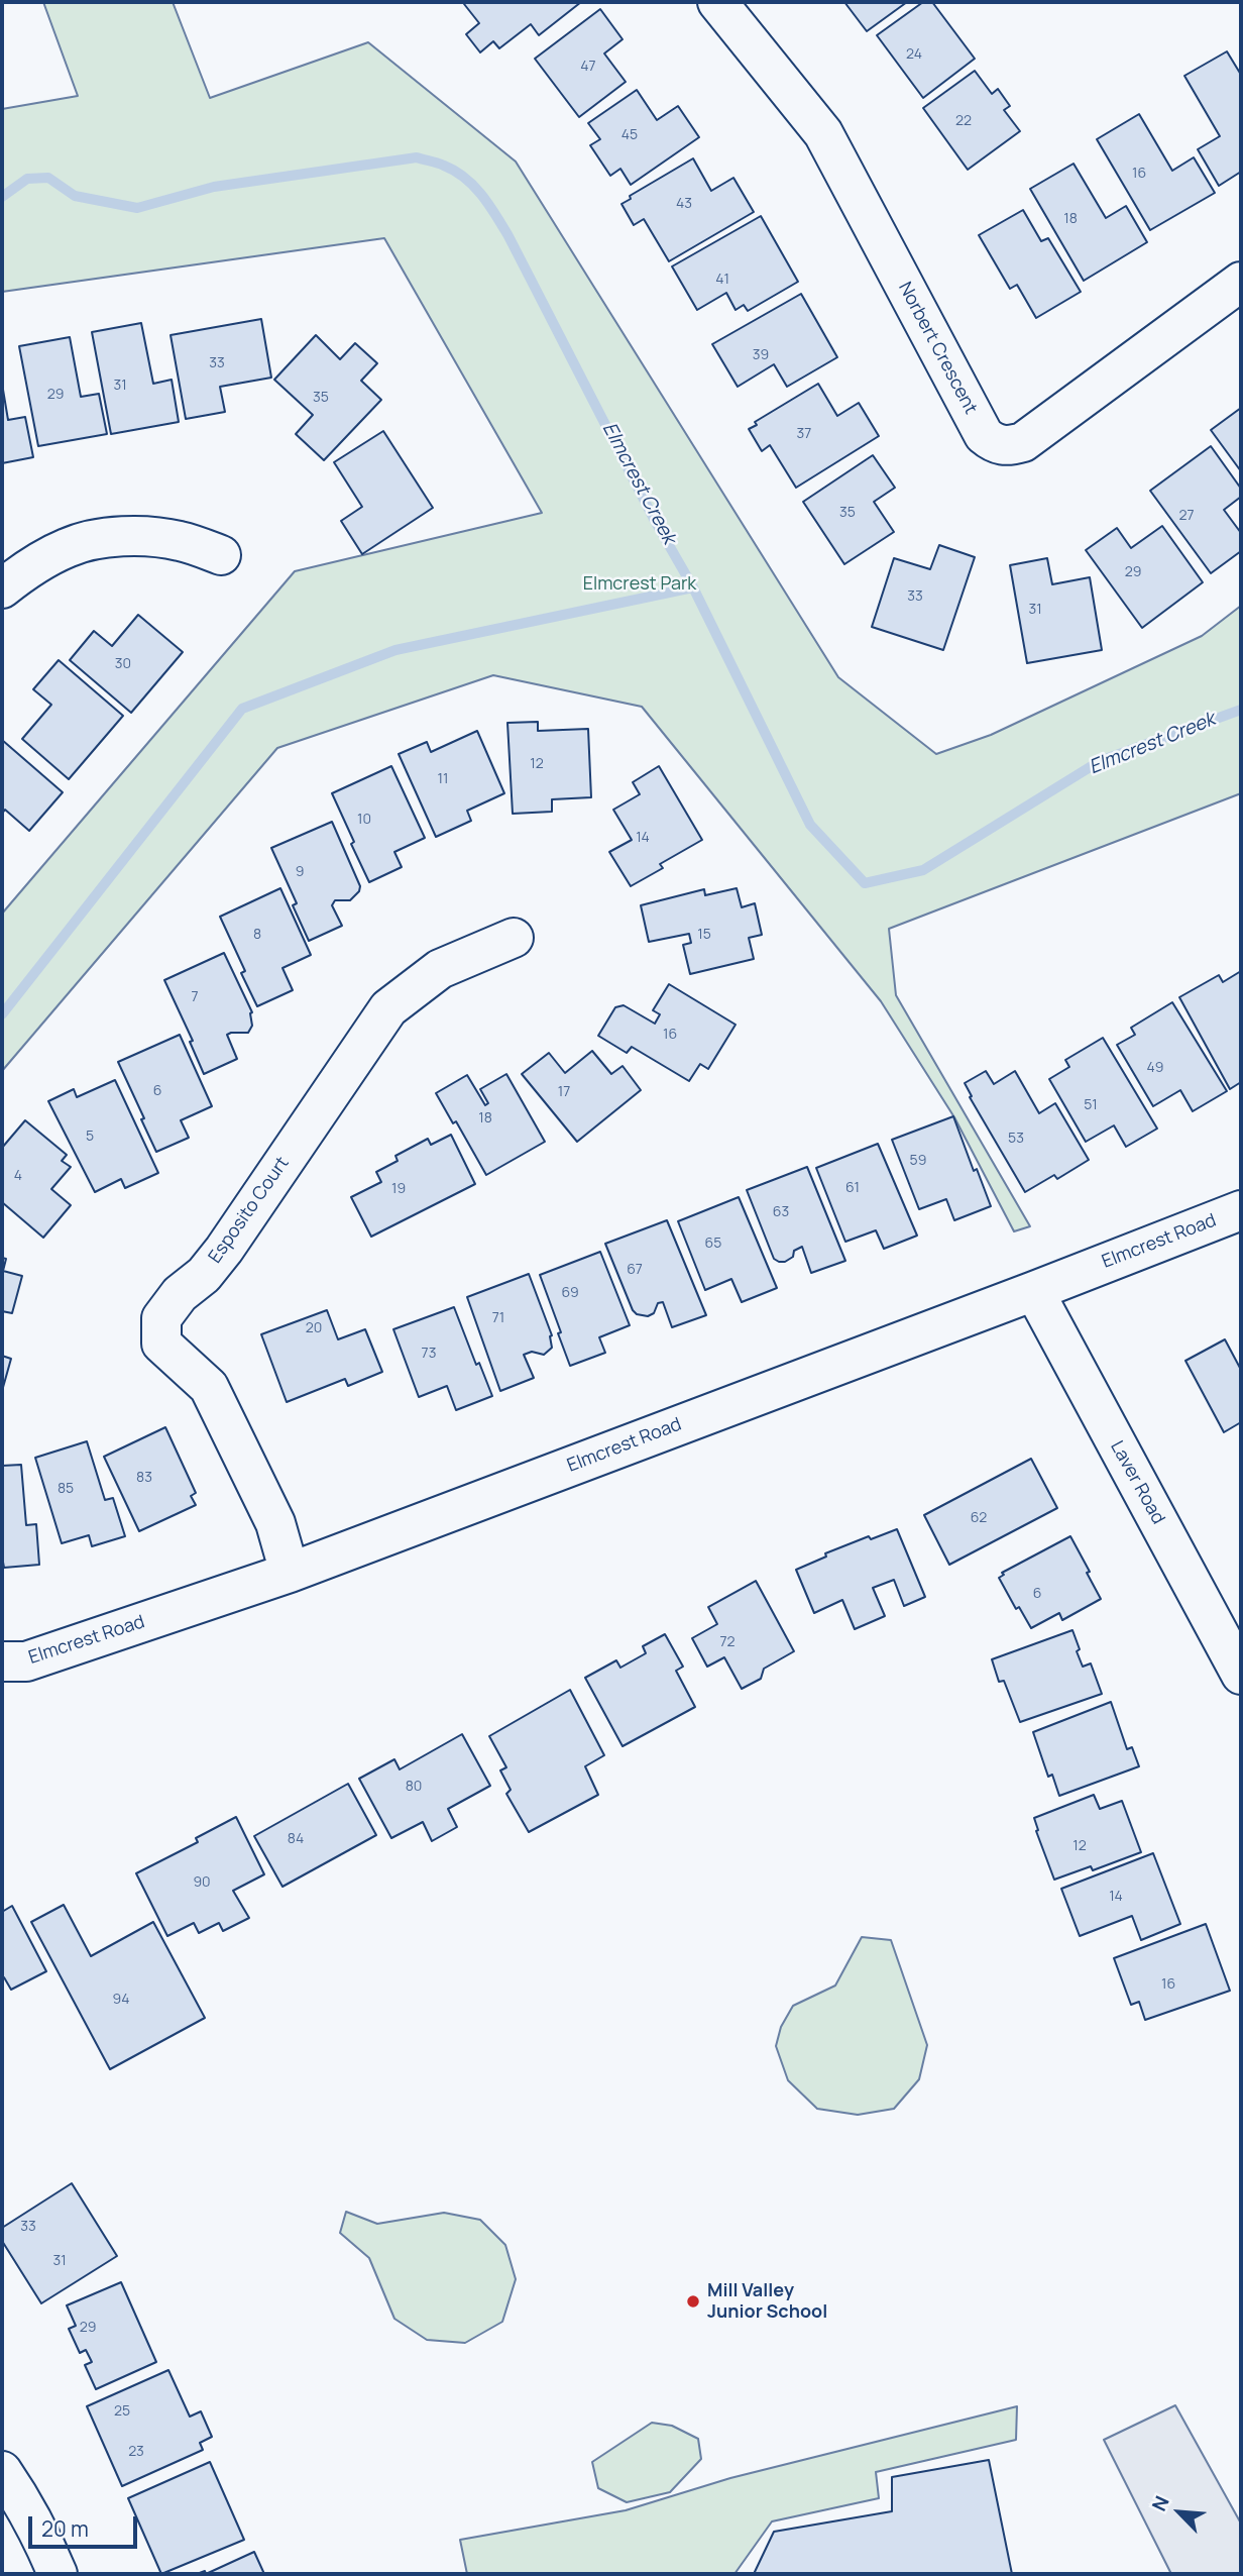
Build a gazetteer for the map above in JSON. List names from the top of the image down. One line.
{"streets":{"street":["Norbert Crescent","Esposito Court","Elmcrest Road","Laver Road"]},"crossings":[["Esposito Court","Elmcrest Road"],["Elmcrest Road","Laver Road"]],"water":["Elmcrest Creek"],"parks":["Elmcrest Park"],"places":["Mill Valley Junior School"],"house_numbers":["24","47","22","45","16","43","18","41","39","33","31","29","35","37","35","27","29","33","31","30","12","11","10","14","9","8","15","7","16","49","6","17","51","18","5","53","59","4","61","19","63","65","67","69","71","20","73","83","85","62","6","72","80","84","12","90","14","16","94","33","31","29","25","23"],"scale_bar":"20 m","north":"top left"}
